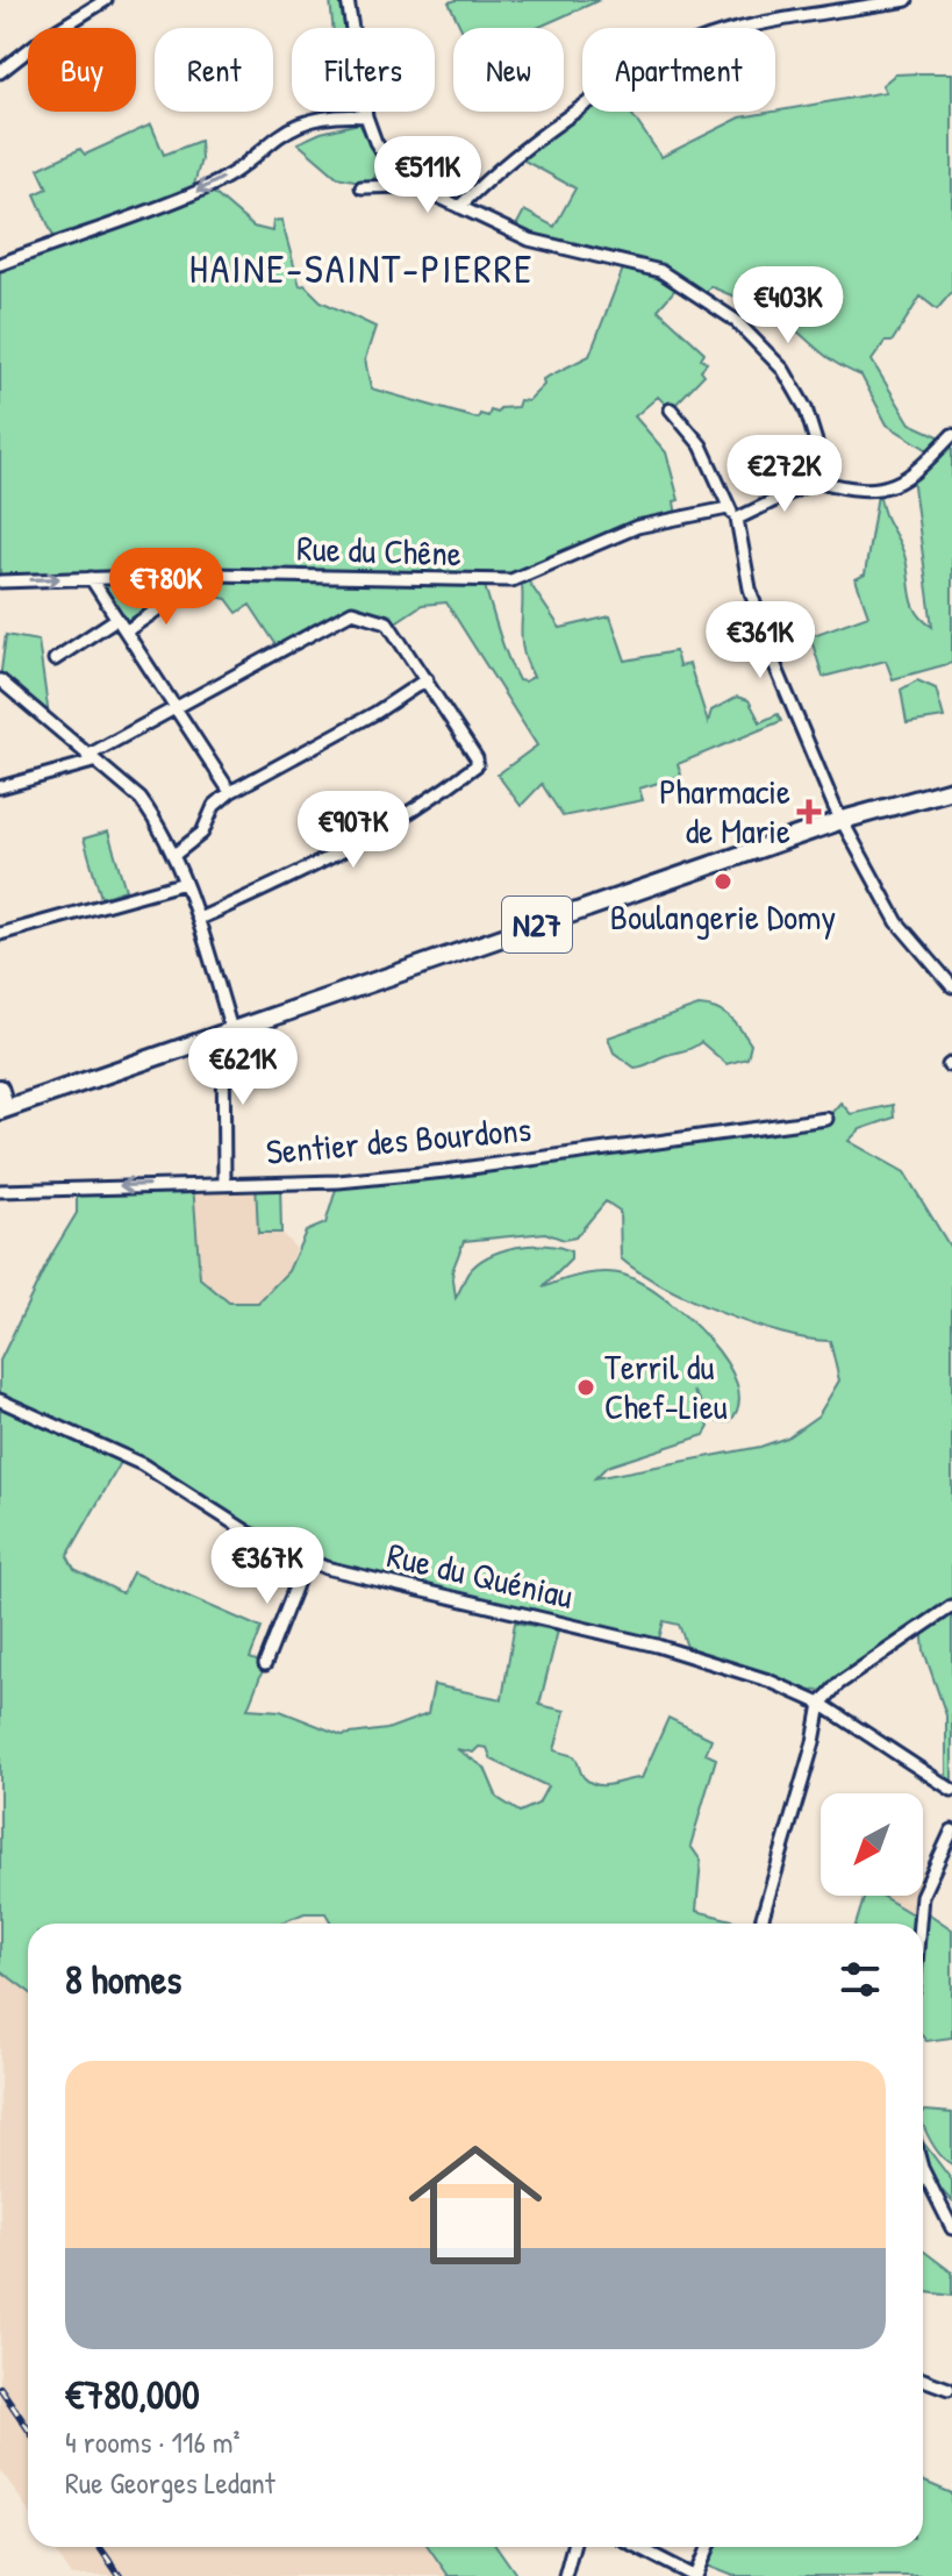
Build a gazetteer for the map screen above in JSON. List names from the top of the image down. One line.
{"streets":{"main road":["N27"],"street":["Rue du Chêne","Sentier des Bourdons","Rue du Quéniau"]},"districts":["HAINE-SAINT-PIERRE"],"places":{"health":["Pharmacie de Marie"],"other":["Boulangerie Domy","Terril du Chef-Lieu"]},"north":"bottom left","page":{"chip":["Buy","Rent","Filters","New","Apartment"],"price":["€511K","€403K","€272K","€780K","€361K","€907K","€621K","€367K"],"heading":"8 homes","list":[{"name":"€780,000","note":"4 rooms · 116 m² · Rue Georges Ledant"}]}}
